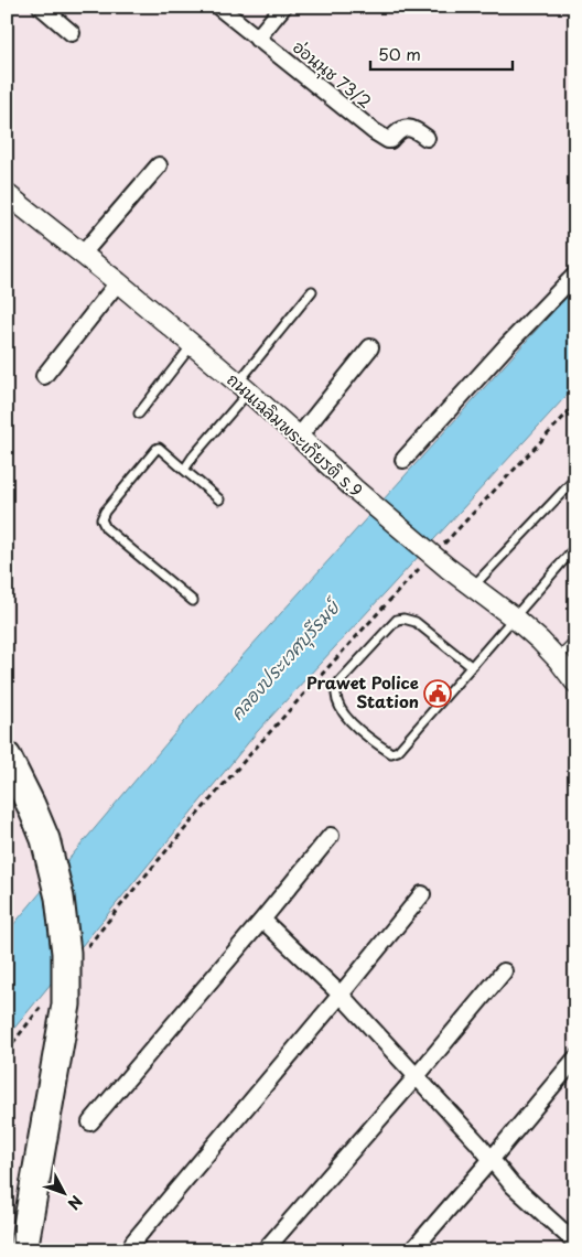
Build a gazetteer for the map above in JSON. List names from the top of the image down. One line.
{"streets":{"street":["อ่อนนุช 73/2","ถนนเฉลิมพระเกียรติ ร.9"]},"water":["คลองประเวศบุรีรมย์"],"places":{"public building":["Prawet Police Station"]},"scale_bar":"50 m","north":"bottom right"}
